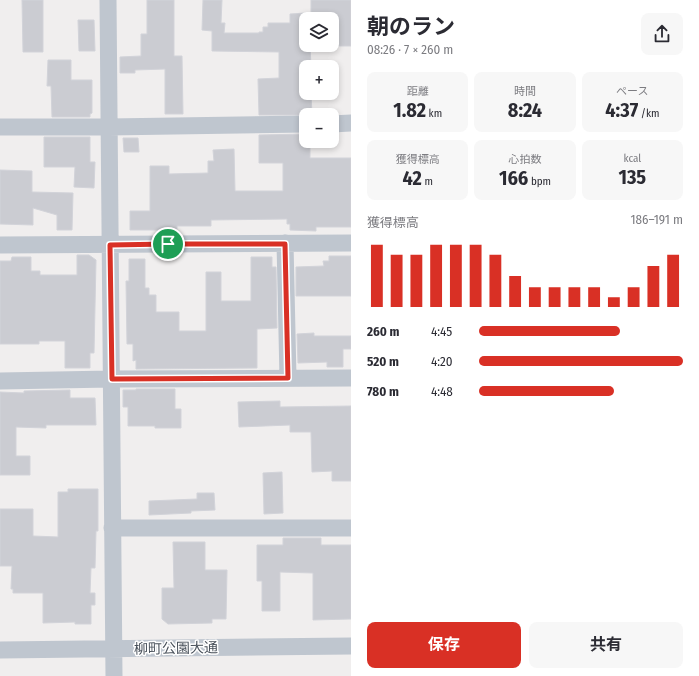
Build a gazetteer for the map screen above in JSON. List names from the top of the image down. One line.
{"streets":{"street":["柳町公園大通"]},"page":{"heading":["朝のラン","08:26 · 7 × 260 m"],"map_buttons":["+","−"],"stats":[["距離","1.82 km"],["時間","8:24"],["ペース","4:37 /km"],["獲得標高","42 m"],["心拍数","166 bpm"],["kcal","135"]],"chart":["獲得標高","186–191 m"],"list":[{"name":"260 m","note":"4:45"},{"name":"520 m","note":"4:20"},{"name":"780 m","note":"4:48"}],"buttons":["保存","共有"]}}
